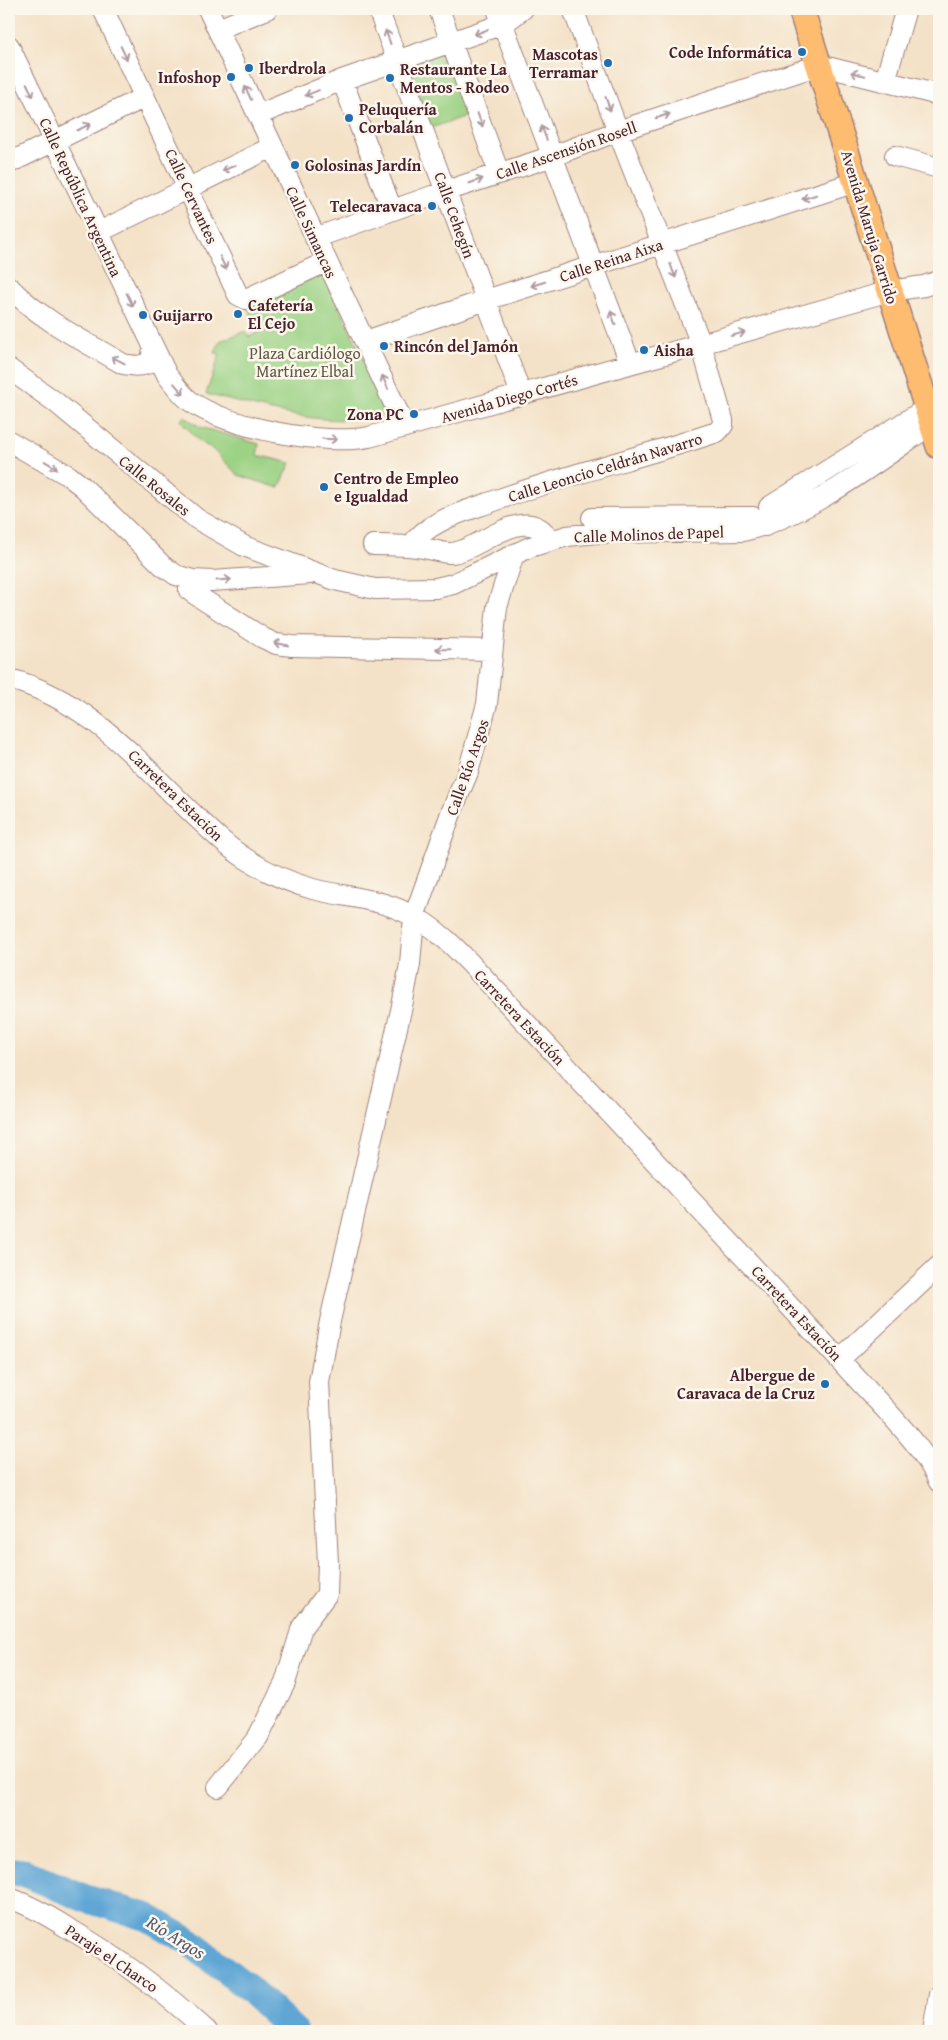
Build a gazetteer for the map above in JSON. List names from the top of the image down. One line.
{"streets":{"main road":["Avenida Maruja Garrido"],"street":["Calle Ascensión Rosell","Calle Cervantes","Calle República Argentina","Calle Cehegín","Calle Simancas","Calle Reina Aixa","Avenida Diego Cortés","Calle Leoncio Celdrán Navarro","Calle Rosales","Calle Molinos de Papel","Calle Río Argos","Carretera Estación","Paraje el Charco"]},"crossings":[["Calle Ascensión Rosell","Calle Cehegín"],["Calle Ascensión Rosell","Avenida Maruja Garrido"],["Calle Ascensión Rosell","Calle Simancas"],["Calle Ascensión Rosell","Calle Leoncio Celdrán Navarro"],["Calle Cervantes","Calle Simancas"],["Calle República Argentina","Avenida Diego Cortés"],["Calle Cehegín","Calle Reina Aixa"],["Calle Cehegín","Avenida Diego Cortés"],["Avenida Maruja Garrido","Calle Reina Aixa"],["Avenida Maruja Garrido","Avenida Diego Cortés"],["Avenida Maruja Garrido","Calle Molinos de Papel"],["Calle Simancas","Calle Reina Aixa"],["Calle Simancas","Avenida Diego Cortés"],["Calle Reina Aixa","Calle Leoncio Celdrán Navarro"],["Avenida Diego Cortés","Calle Leoncio Celdrán Navarro"],["Calle Rosales","Calle Molinos de Papel"],["Calle Molinos de Papel","Calle Río Argos"],["Calle Río Argos","Carretera Estación"]],"one_way":["Calle Ascensión Rosell","Calle República Argentina","Calle Simancas","Calle Reina Aixa","Avenida Diego Cortés"],"water":["Río Argos"],"parks":["Plaza Cardiólogo Martínez Elbal"],"places":["Code Informática","Mascotas Terramar","Iberdrola","Infoshop","Restaurante La Mentos - Rodeo","Peluquería Corbalán","Golosinas Jardín","Telecaravaca","Cafetería El Cejo","Guijarro","Rincón del Jamón","Aisha","Zona PC","Centro de Empleo e Igualdad","Albergue de Caravaca de la Cruz"]}
